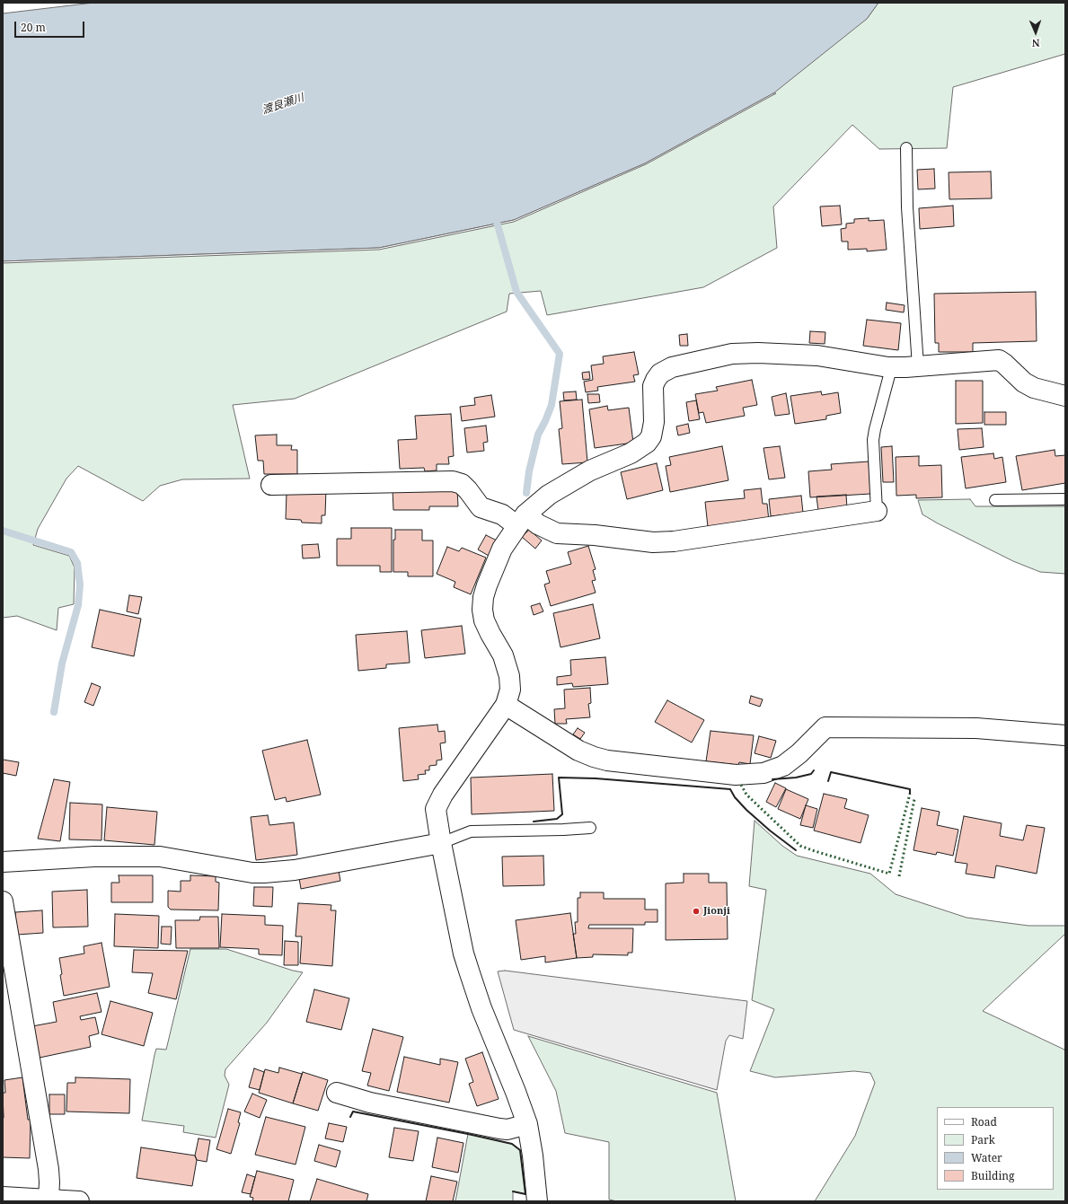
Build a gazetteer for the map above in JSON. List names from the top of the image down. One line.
{"water":["渡良瀬川"],"places":["Jionji"],"legend":["Road","Park","Water","Building"],"scale_bar":"20 m","north":"bottom"}
